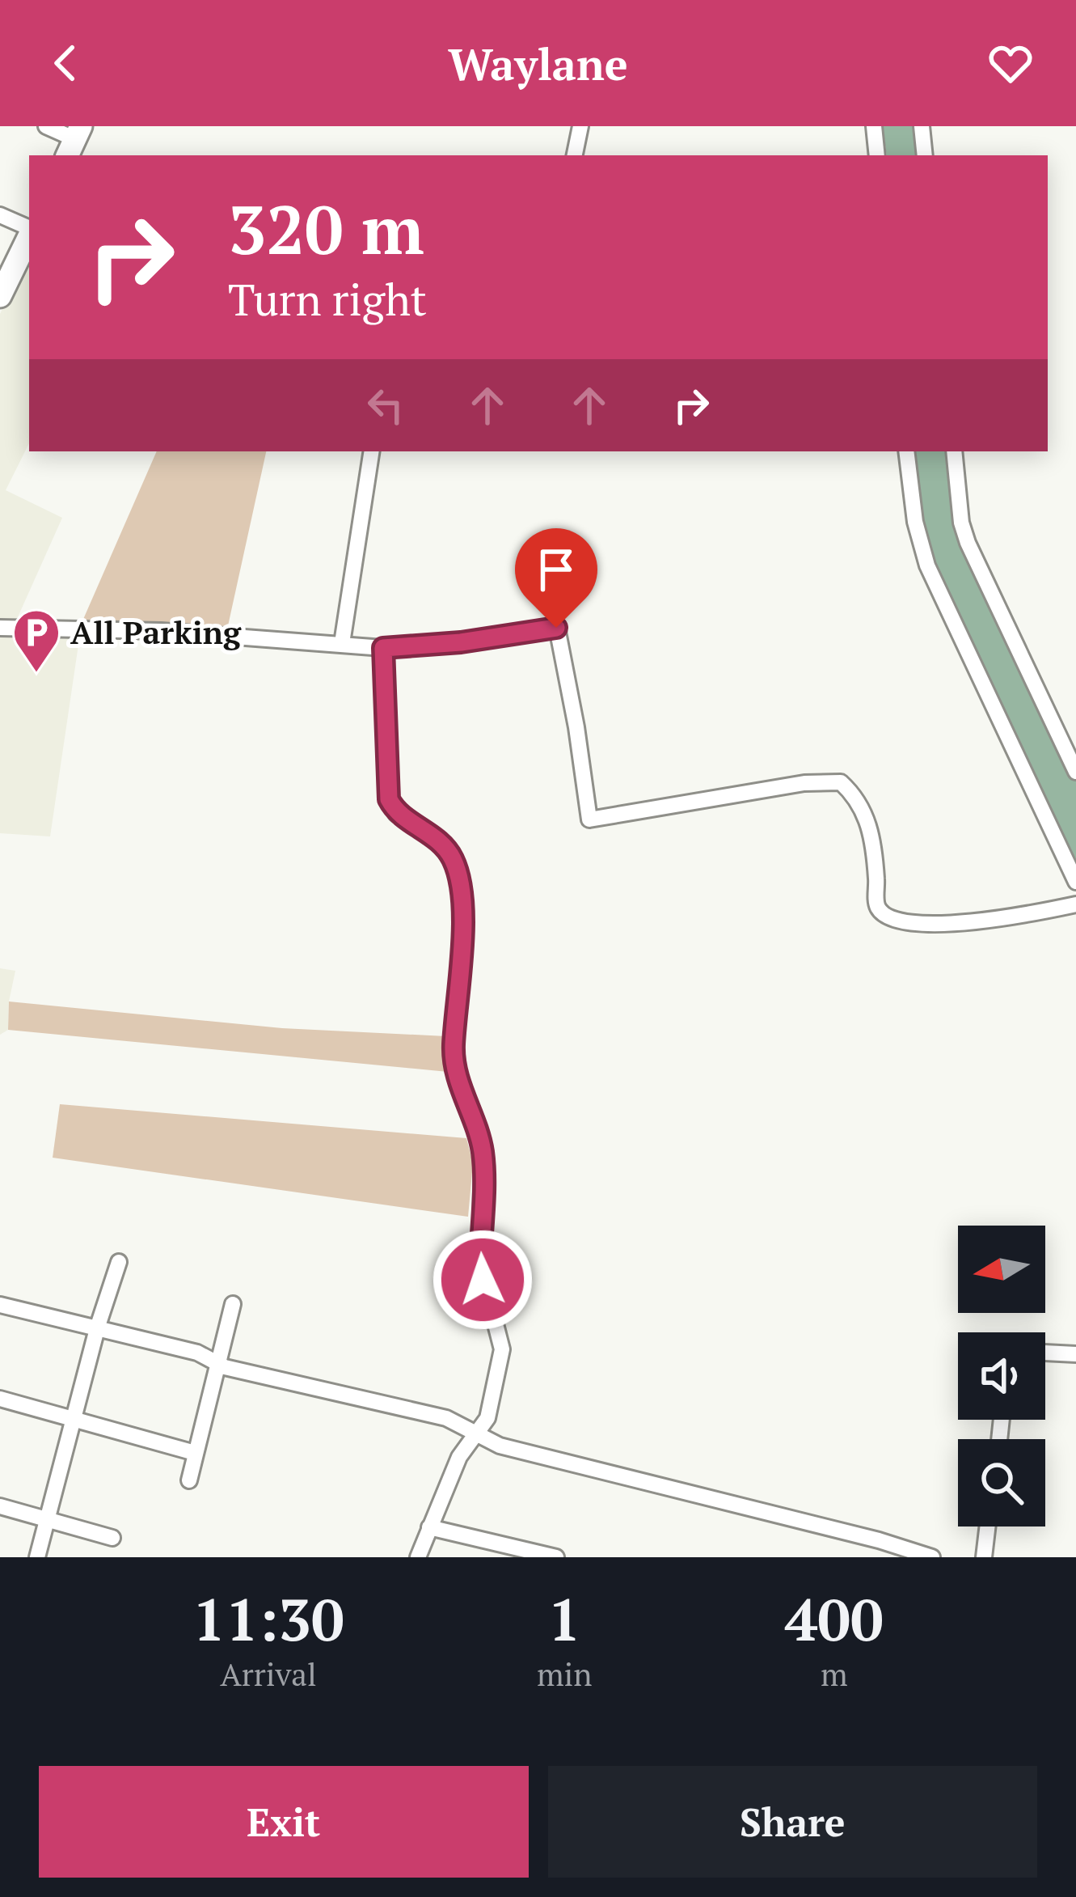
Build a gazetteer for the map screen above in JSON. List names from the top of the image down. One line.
{"places":{"parking":["All Parking"]},"north":"left","page":{"header":"Waylane","turn":["320 m","Turn right"],"eta":["11:30","Arrival","1","min","400","m"],"buttons":["Exit","Share"]}}
